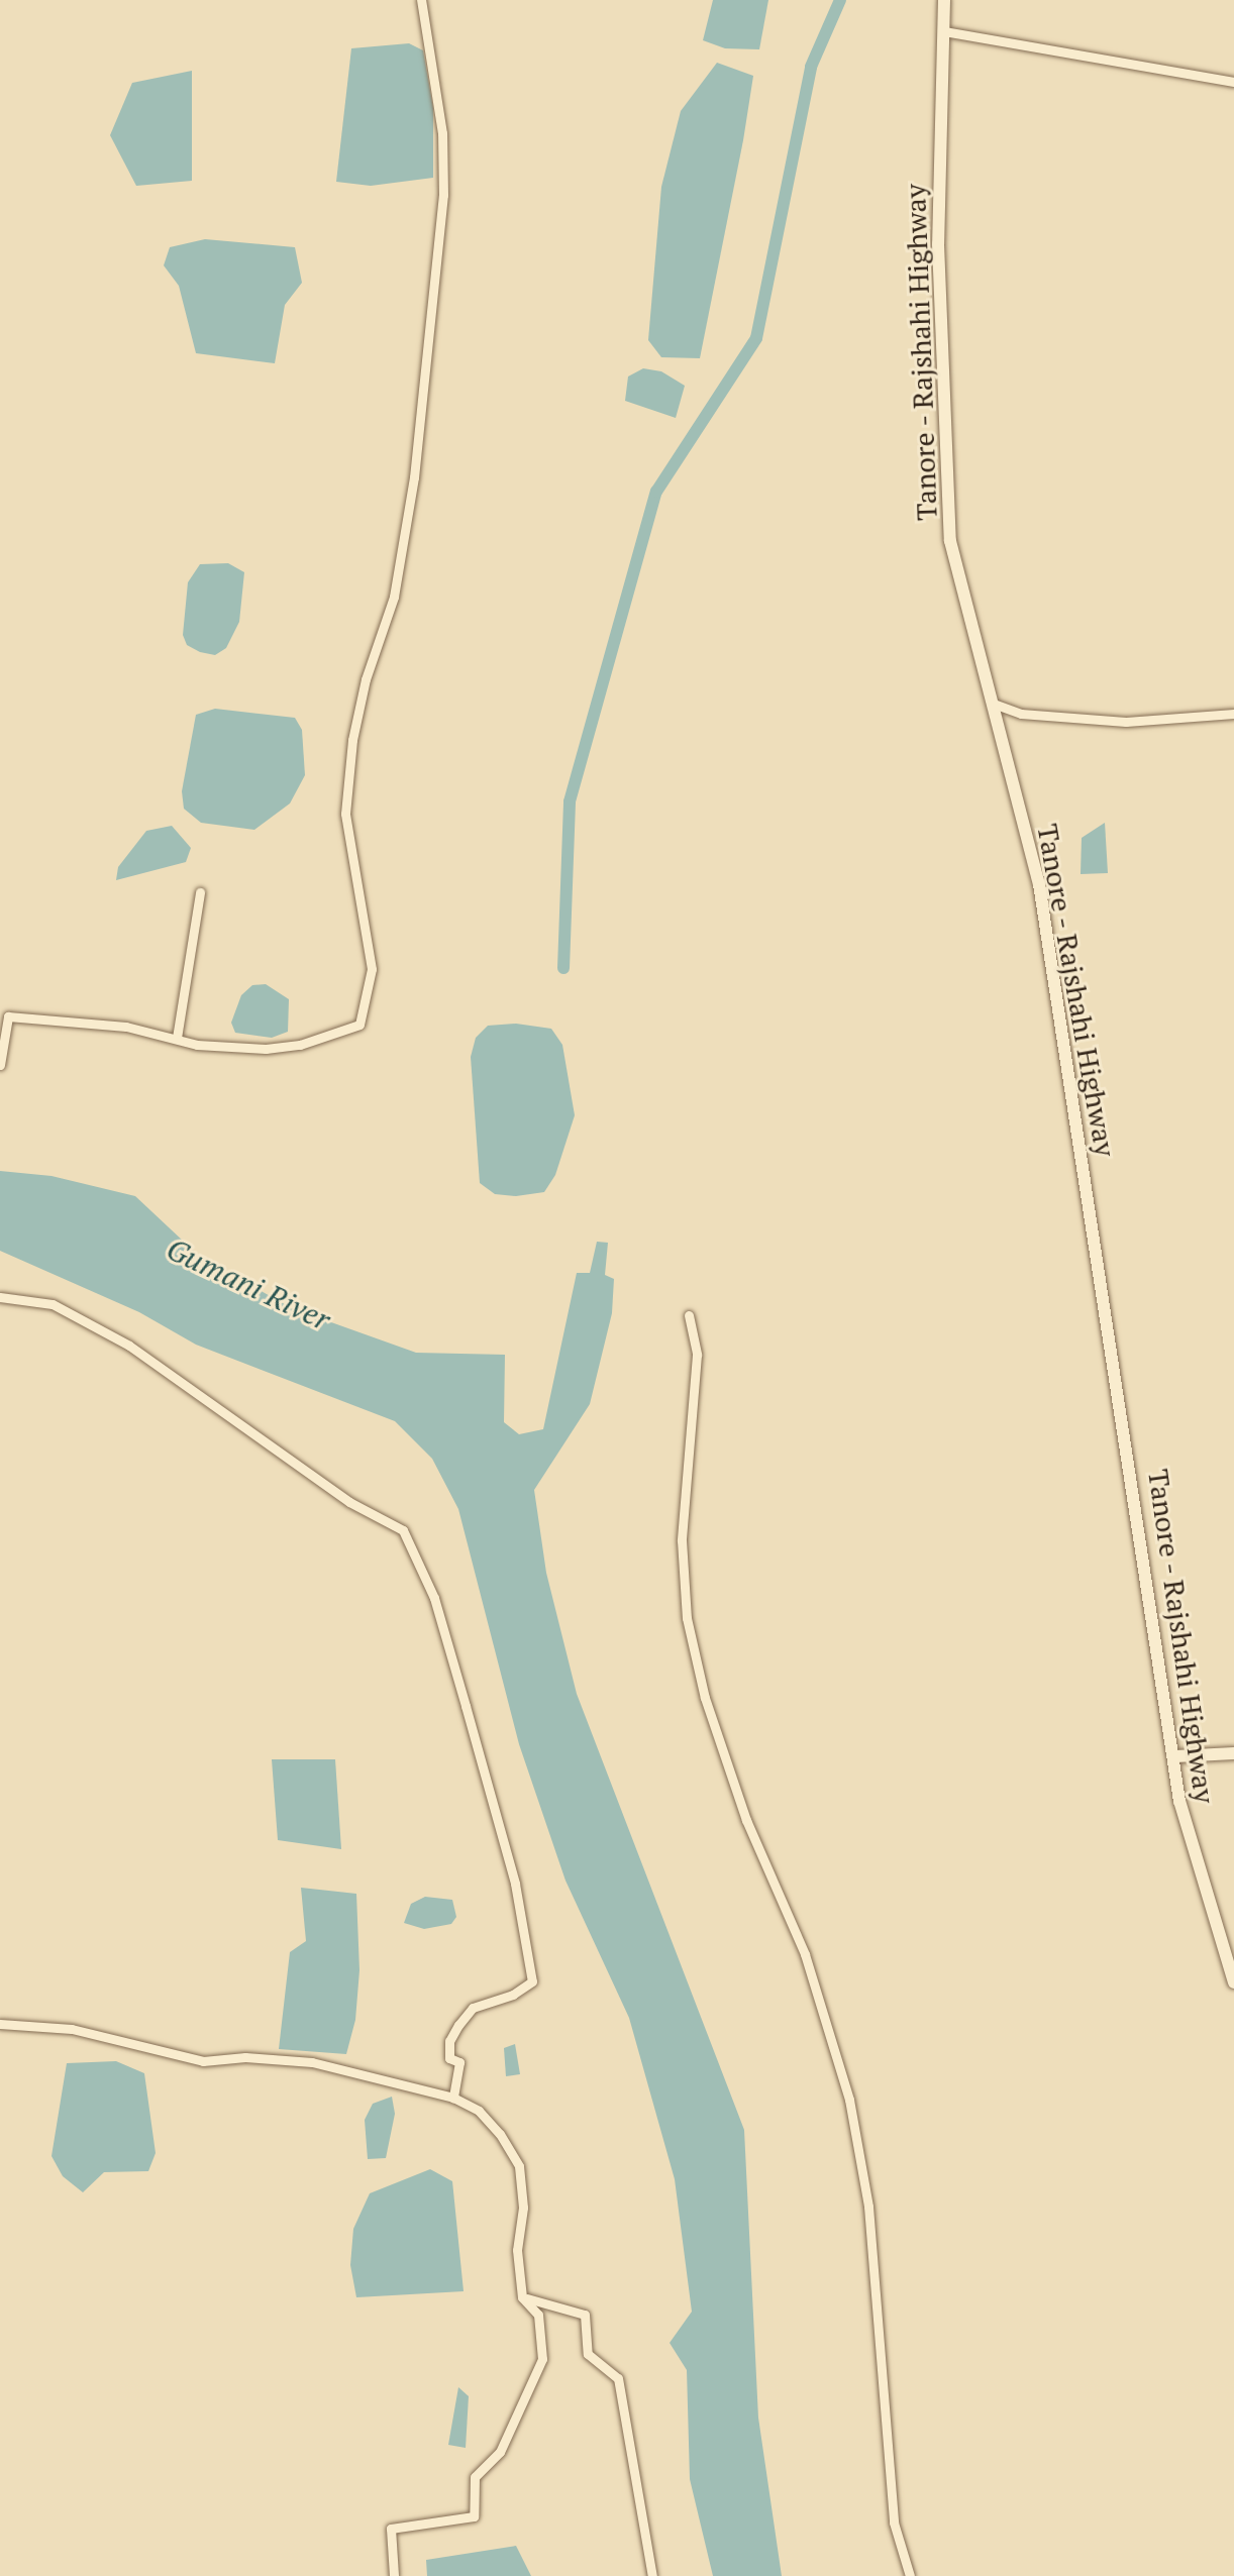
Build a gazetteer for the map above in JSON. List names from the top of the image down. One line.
{"streets":{"main road":["Tanore - Rajshahi Highway"]},"water":["Gumani River"]}
